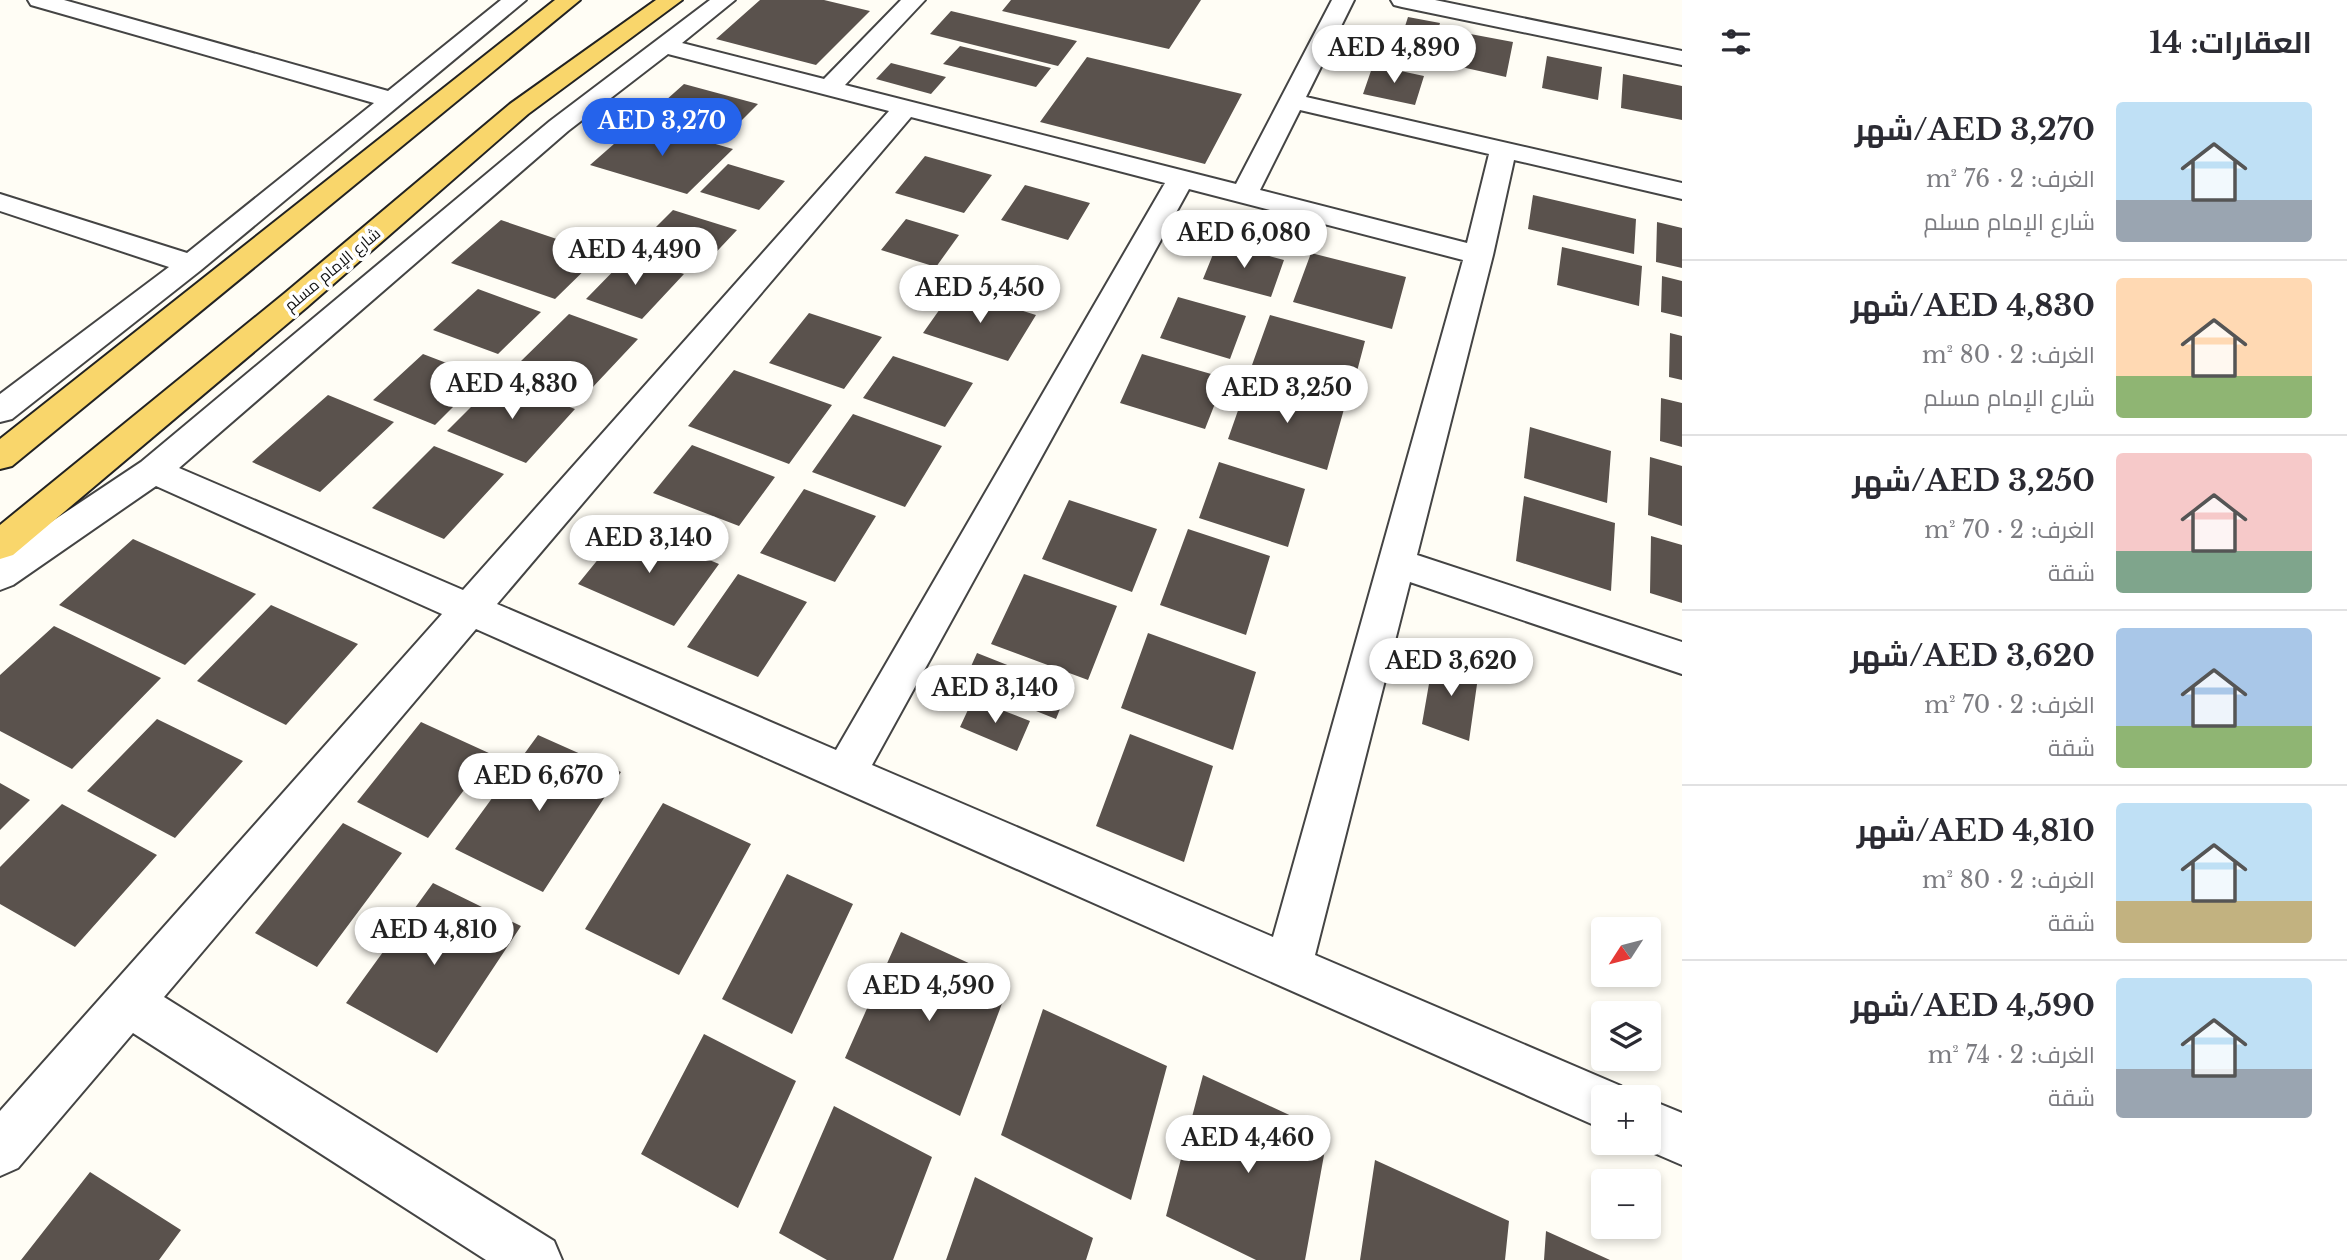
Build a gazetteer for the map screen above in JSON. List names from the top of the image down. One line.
{"streets":{"main road":["شارع الإمام مسلم"]},"north":"bottom left","page":{"heading":"العقارات: 14","price":["AED 4,890","AED 3,270","AED 6,080","AED 4,490","AED 5,450","AED 4,830","AED 3,250","AED 3,140","AED 3,620","AED 3,140","AED 6,670","AED 4,810","AED 4,590","AED 4,460"],"list":[{"name":"AED 3,270/شهر","note":"الغرف: 2 · 76 m² · شارع الإمام مسلم"},{"name":"AED 4,830/شهر","note":"الغرف: 2 · 80 m² · شارع الإمام مسلم"},{"name":"AED 3,250/شهر","note":"الغرف: 2 · 70 m² · شقة"},{"name":"AED 3,620/شهر","note":"الغرف: 2 · 70 m² · شقة"},{"name":"AED 4,810/شهر","note":"الغرف: 2 · 80 m² · شقة"},{"name":"AED 4,590/شهر","note":"الغرف: 2 · 74 m² · شقة"}],"map_buttons":["+","−"]}}
